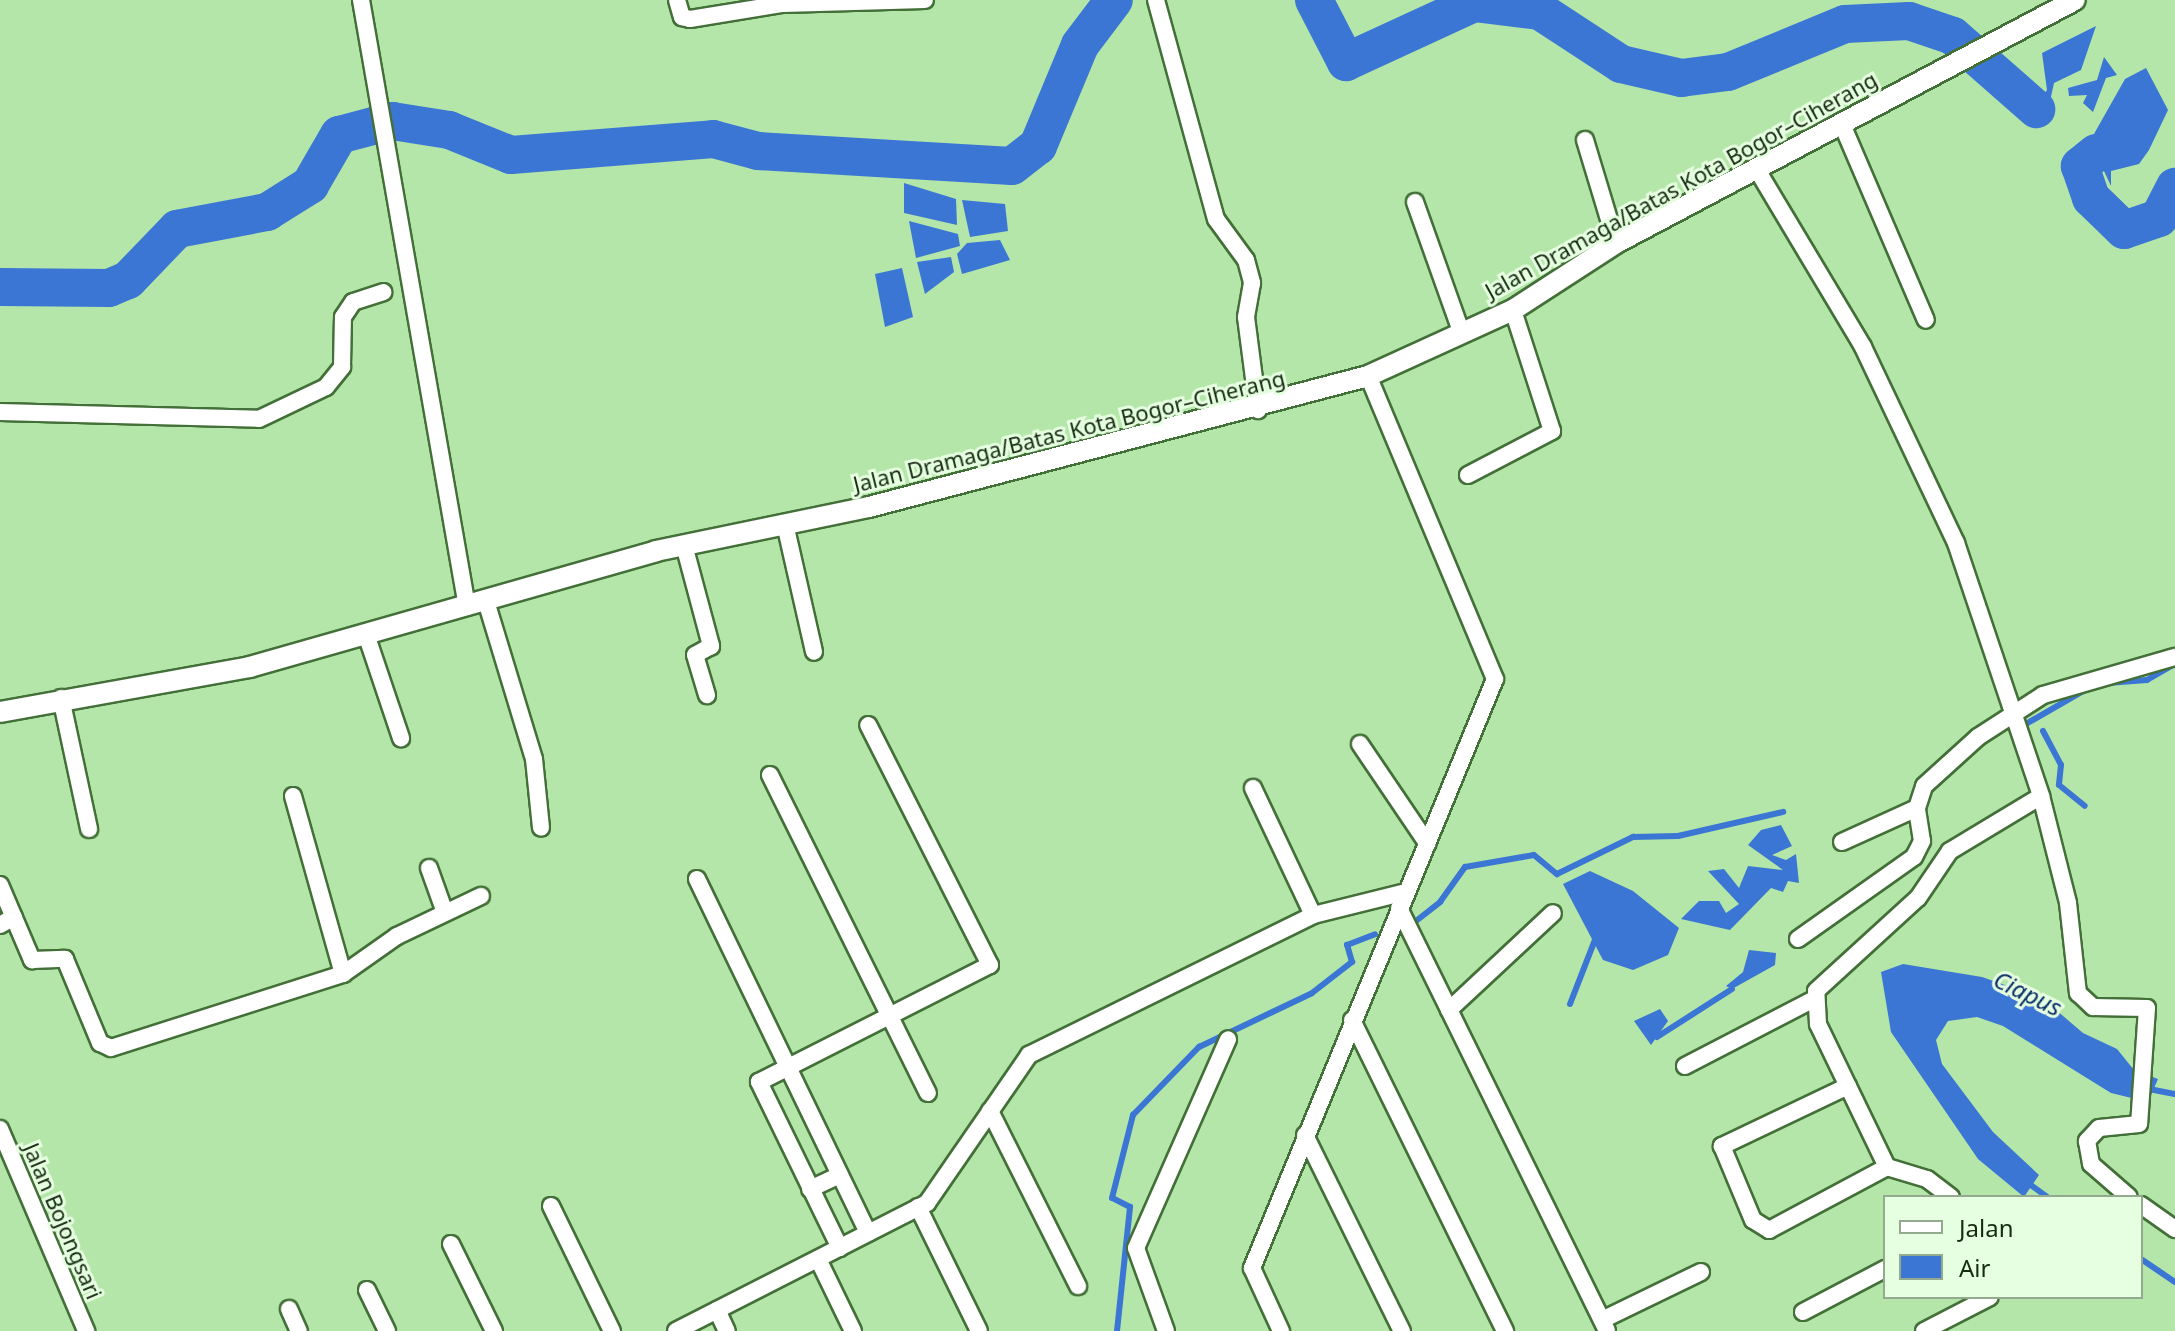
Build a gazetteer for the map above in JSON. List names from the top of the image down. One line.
{"streets":{"street":["Jalan Dramaga/Batas Kota Bogor–Ciherang","Jalan Bojongsari"]},"water":["Ciapus"],"legend":["Jalan","Air"]}
